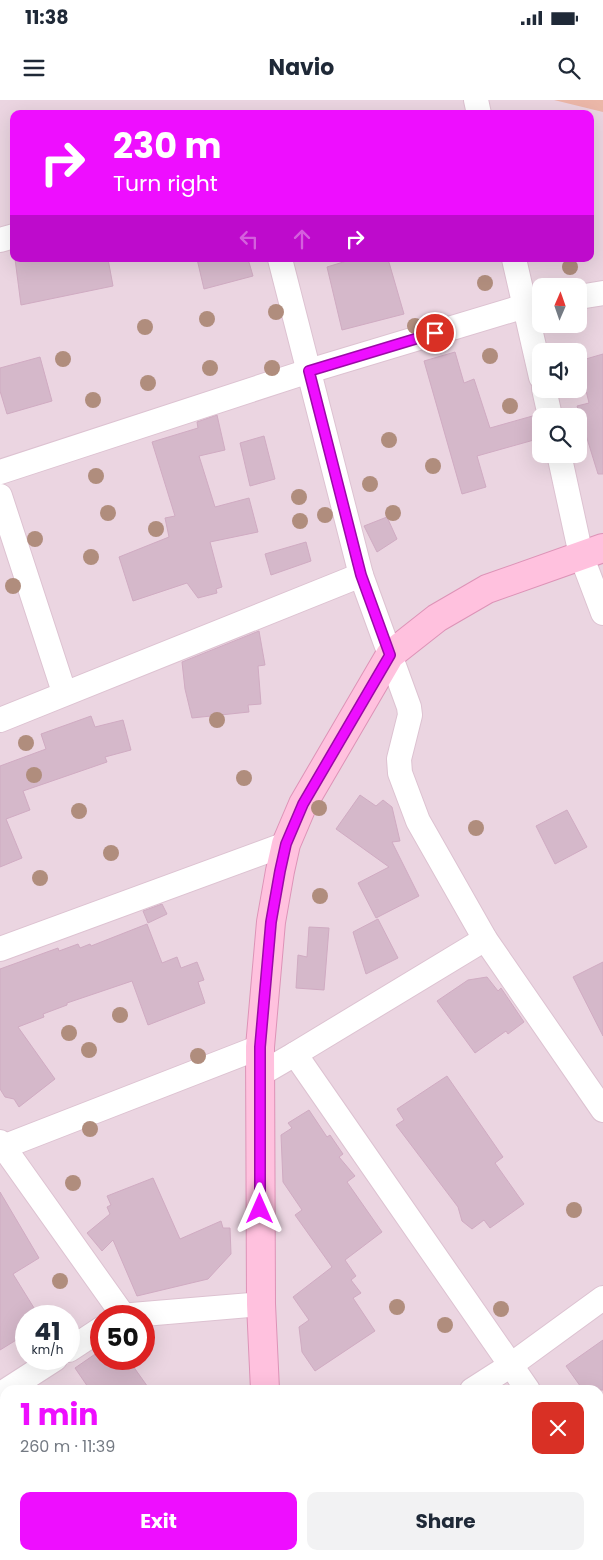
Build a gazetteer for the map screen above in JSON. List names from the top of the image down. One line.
{"north":"top","page":{"status":"11:38","header":"Navio","turn":["230 m","Turn right"],"speed":"41 km/h","limit":"50","heading":["1 min","260 m · 11:39"],"buttons":["Exit","Share"]}}
